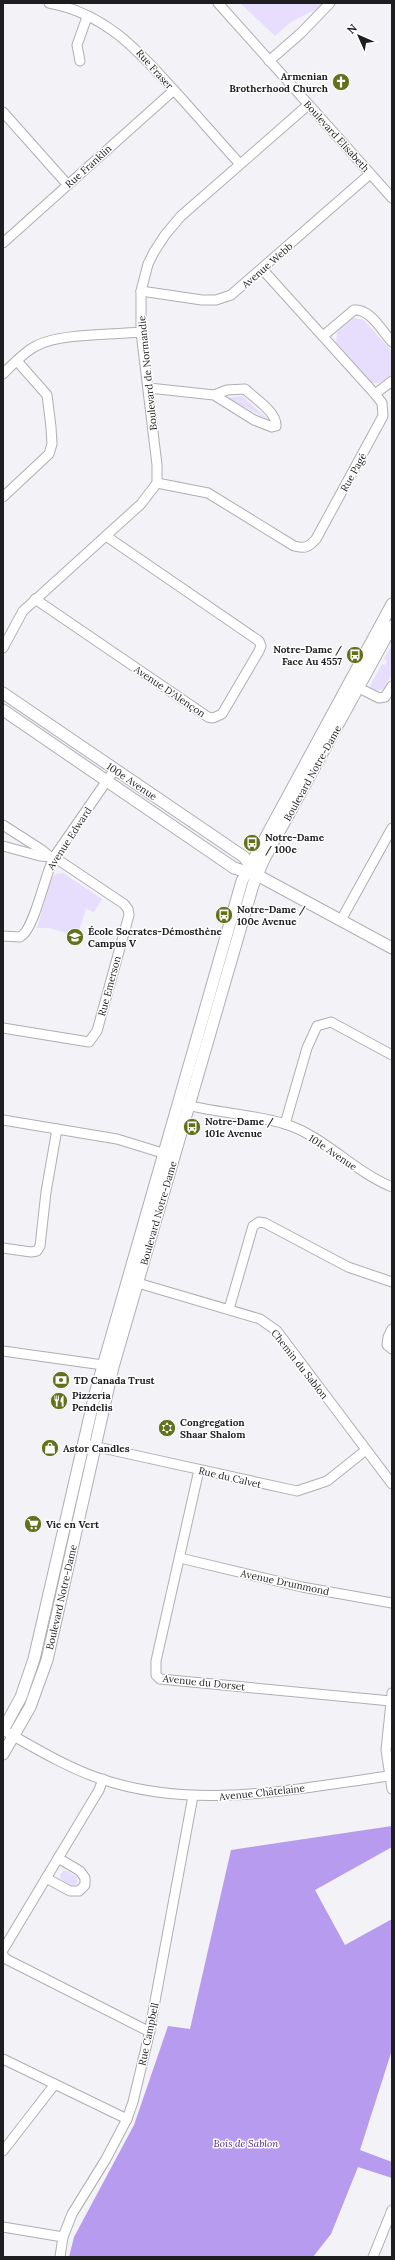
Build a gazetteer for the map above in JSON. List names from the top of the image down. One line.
{"streets":{"street":["Rue Fraser","Boulevard Elisabeth","Rue Franklin","Avenue Webb","Boulevard de Normandie","Rue Pagé","Avenue D'Alençon","Boulevard Notre-Dame","100e Avenue","Avenue Edward","Rue Emerson","101e Avenue","Chemin du Sablon","Rue du Calvet","Avenue Drummond","Avenue du Dorset","Avenue Châtelaine","Rue Campbell"]},"crossings":[["Rue Fraser","Rue Franklin"],["Rue Fraser","Boulevard de Normandie"],["Boulevard Elisabeth","Avenue Webb"],["Boulevard Elisabeth","Boulevard de Normandie"],["Avenue Webb","Boulevard de Normandie"],["Avenue Webb","Rue Pagé"],["Boulevard de Normandie","Rue Pagé"],["Boulevard Notre-Dame","100e Avenue"],["Boulevard Notre-Dame","101e Avenue"],["Boulevard Notre-Dame","Chemin du Sablon"],["Boulevard Notre-Dame","Rue du Calvet"],["Boulevard Notre-Dame","Avenue Châtelaine"],["100e Avenue","Avenue Edward"],["Avenue Edward","Rue Emerson"],["Chemin du Sablon","Rue du Calvet"],["Rue du Calvet","Avenue du Dorset"],["Avenue Drummond","Avenue du Dorset"],["Avenue Châtelaine","Rue Campbell"]],"parks":["Bois de Sablon"],"places":{"church":["Armenian Brotherhood Church"],"bus stop":["Notre-Dame / Face Au 4557","Notre-Dame / 100e","Notre-Dame / 100e Avenue","Notre-Dame / 101e Avenue"],"school or university":["École Socrates-Démosthène Campus V"],"bank":["TD Canada Trust"],"restaurant":["Pizzeria Pendelis"],"synagogue":["Congregation Shaar Shalom"],"shop":["Astor Candles"],"supermarket":["Vie en Vert"]},"north":"top left"}
